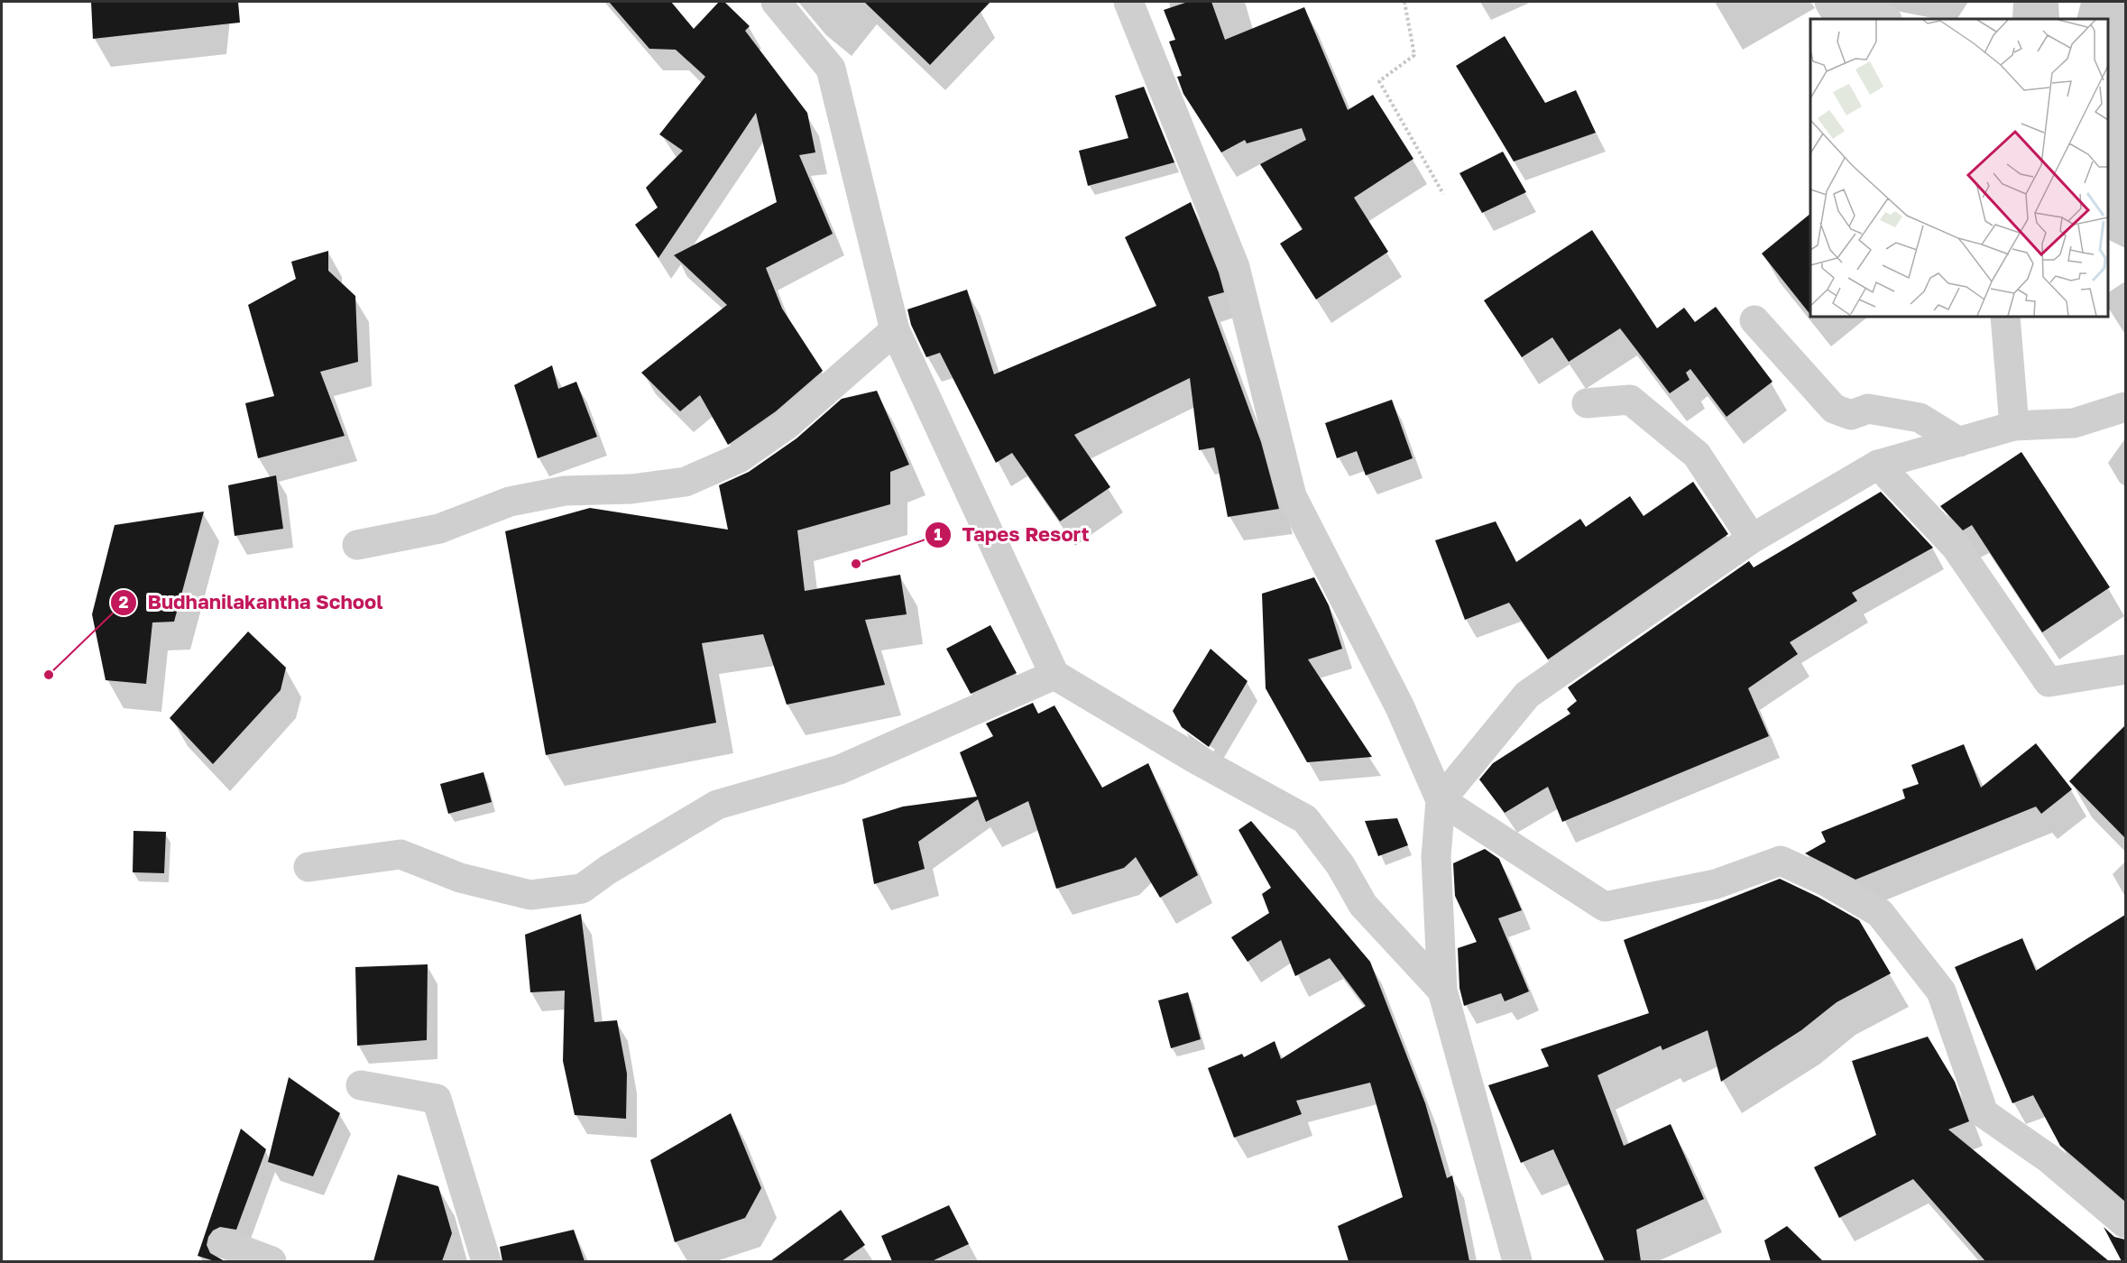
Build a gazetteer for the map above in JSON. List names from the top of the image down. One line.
{"places":["Tapes Resort","Budhanilakantha School"]}
